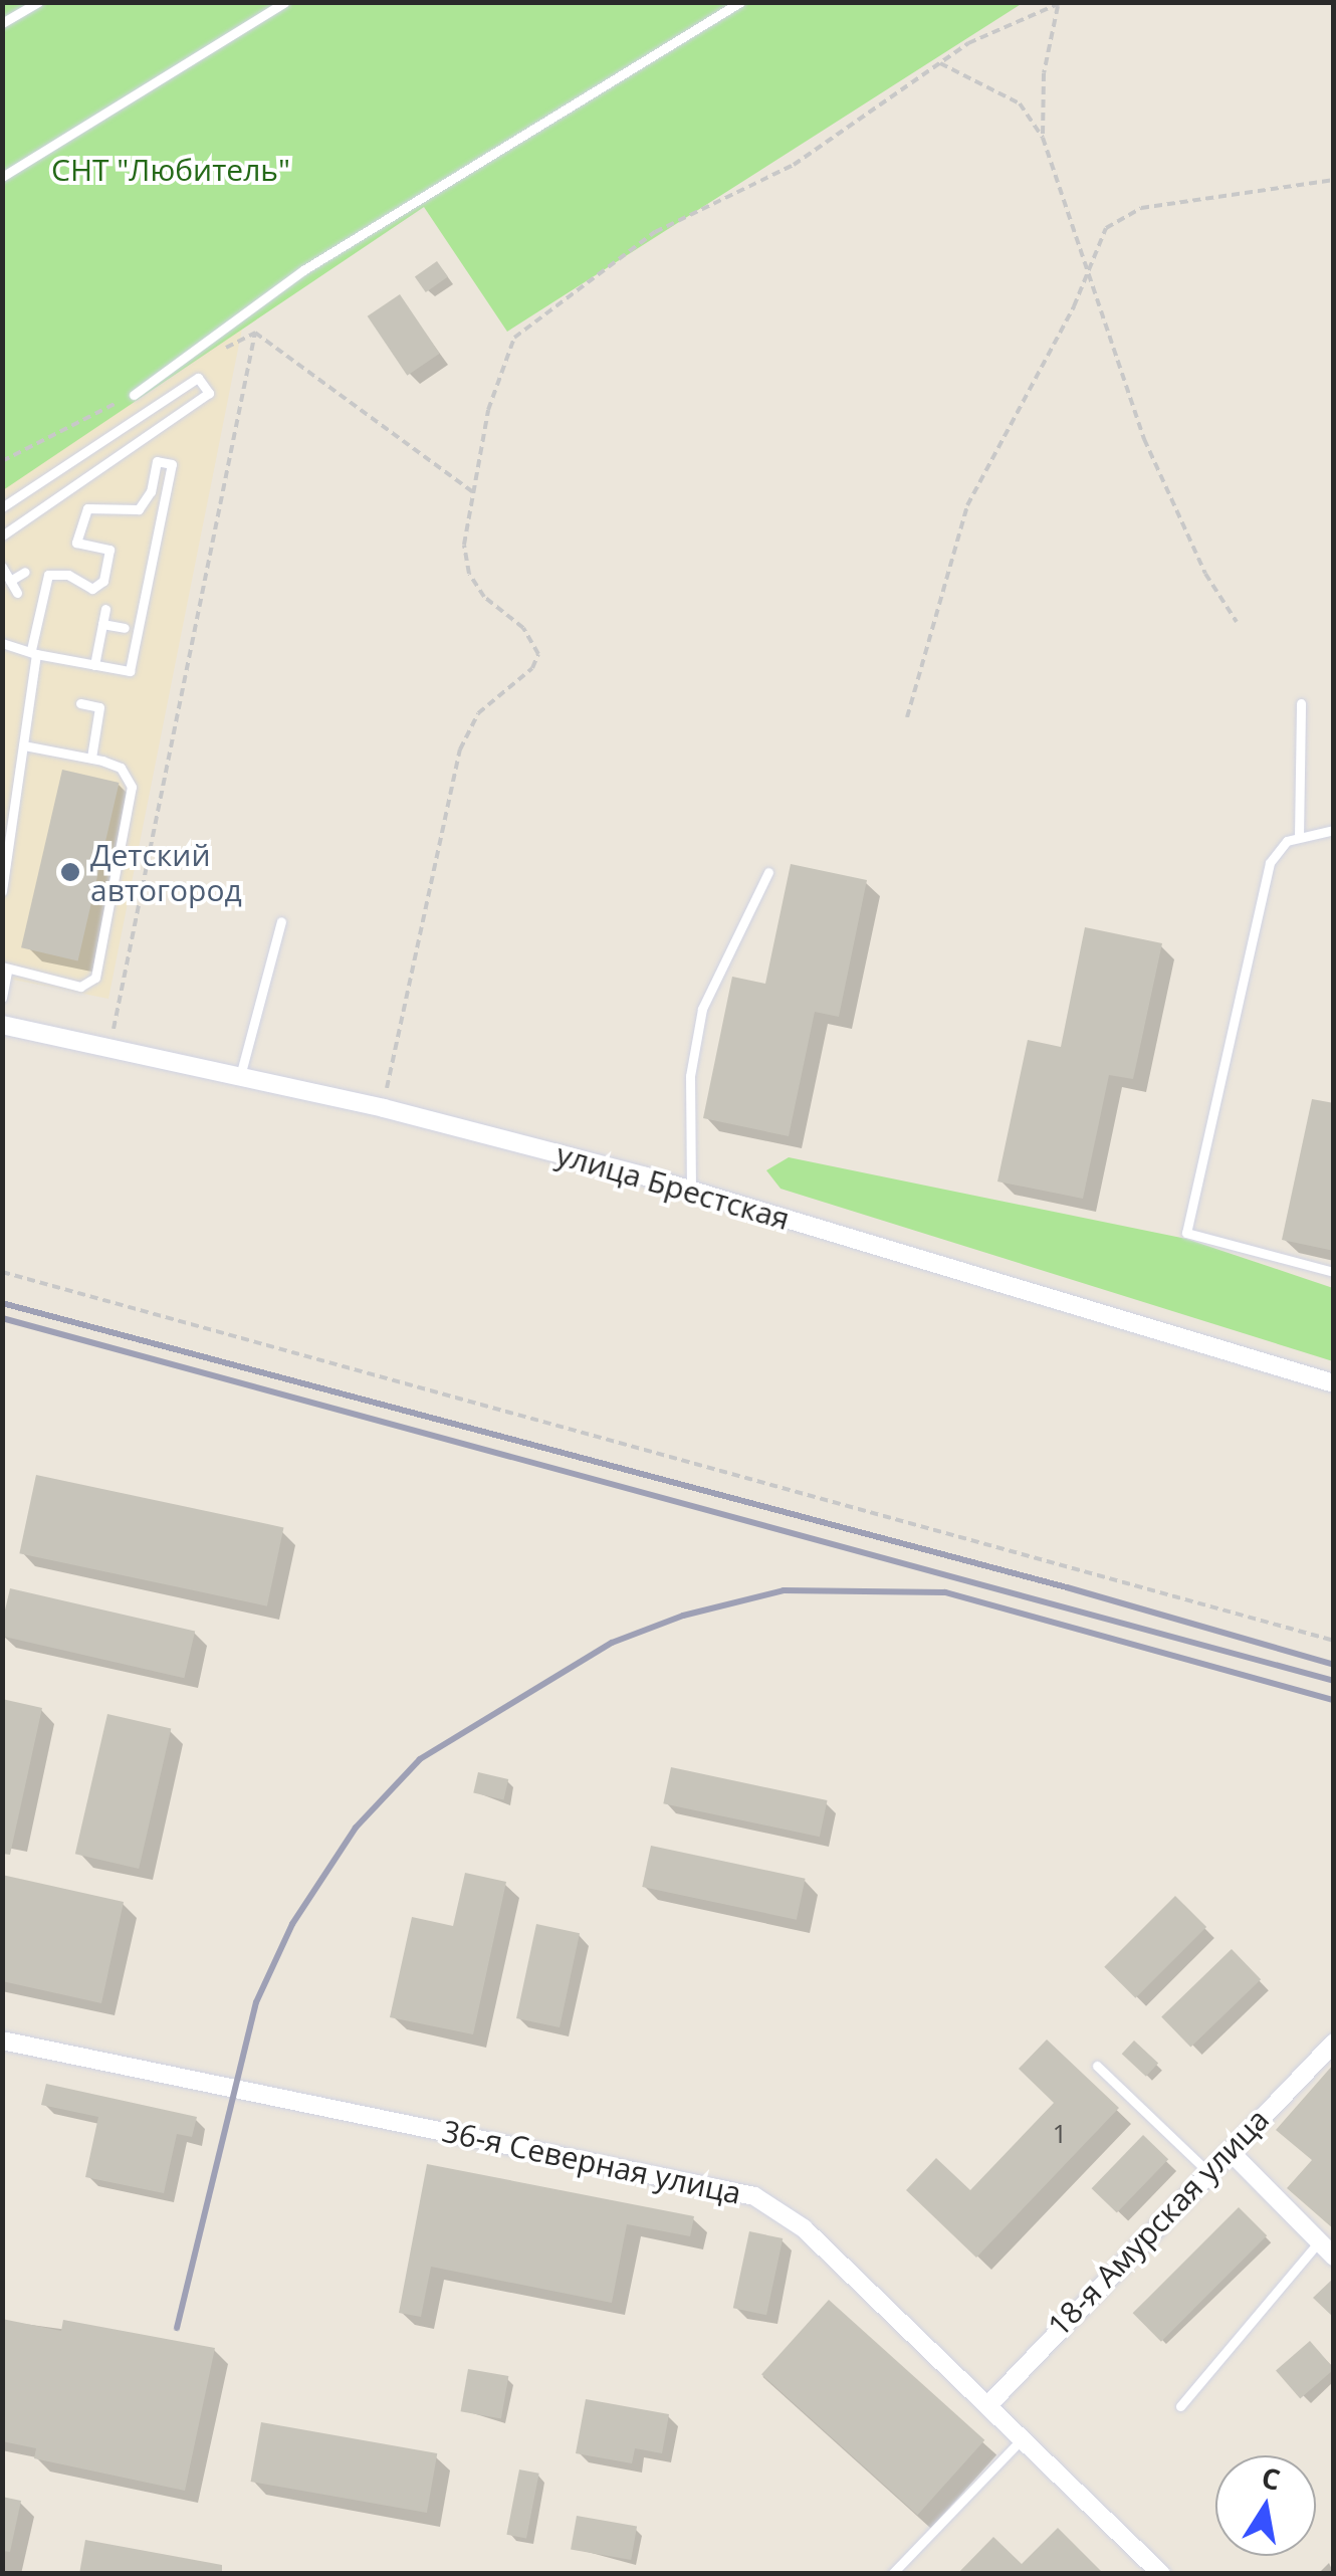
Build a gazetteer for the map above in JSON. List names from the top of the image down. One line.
{"streets":{"street":["улица Брестская","36-я Северная улица","18-я Амурская улица"]},"crossings":[["36-я Северная улица","18-я Амурская улица"]],"parks":["СНТ \"Любитель\""],"places":["Детский автогород"],"house_numbers":["1"],"north":"top"}
